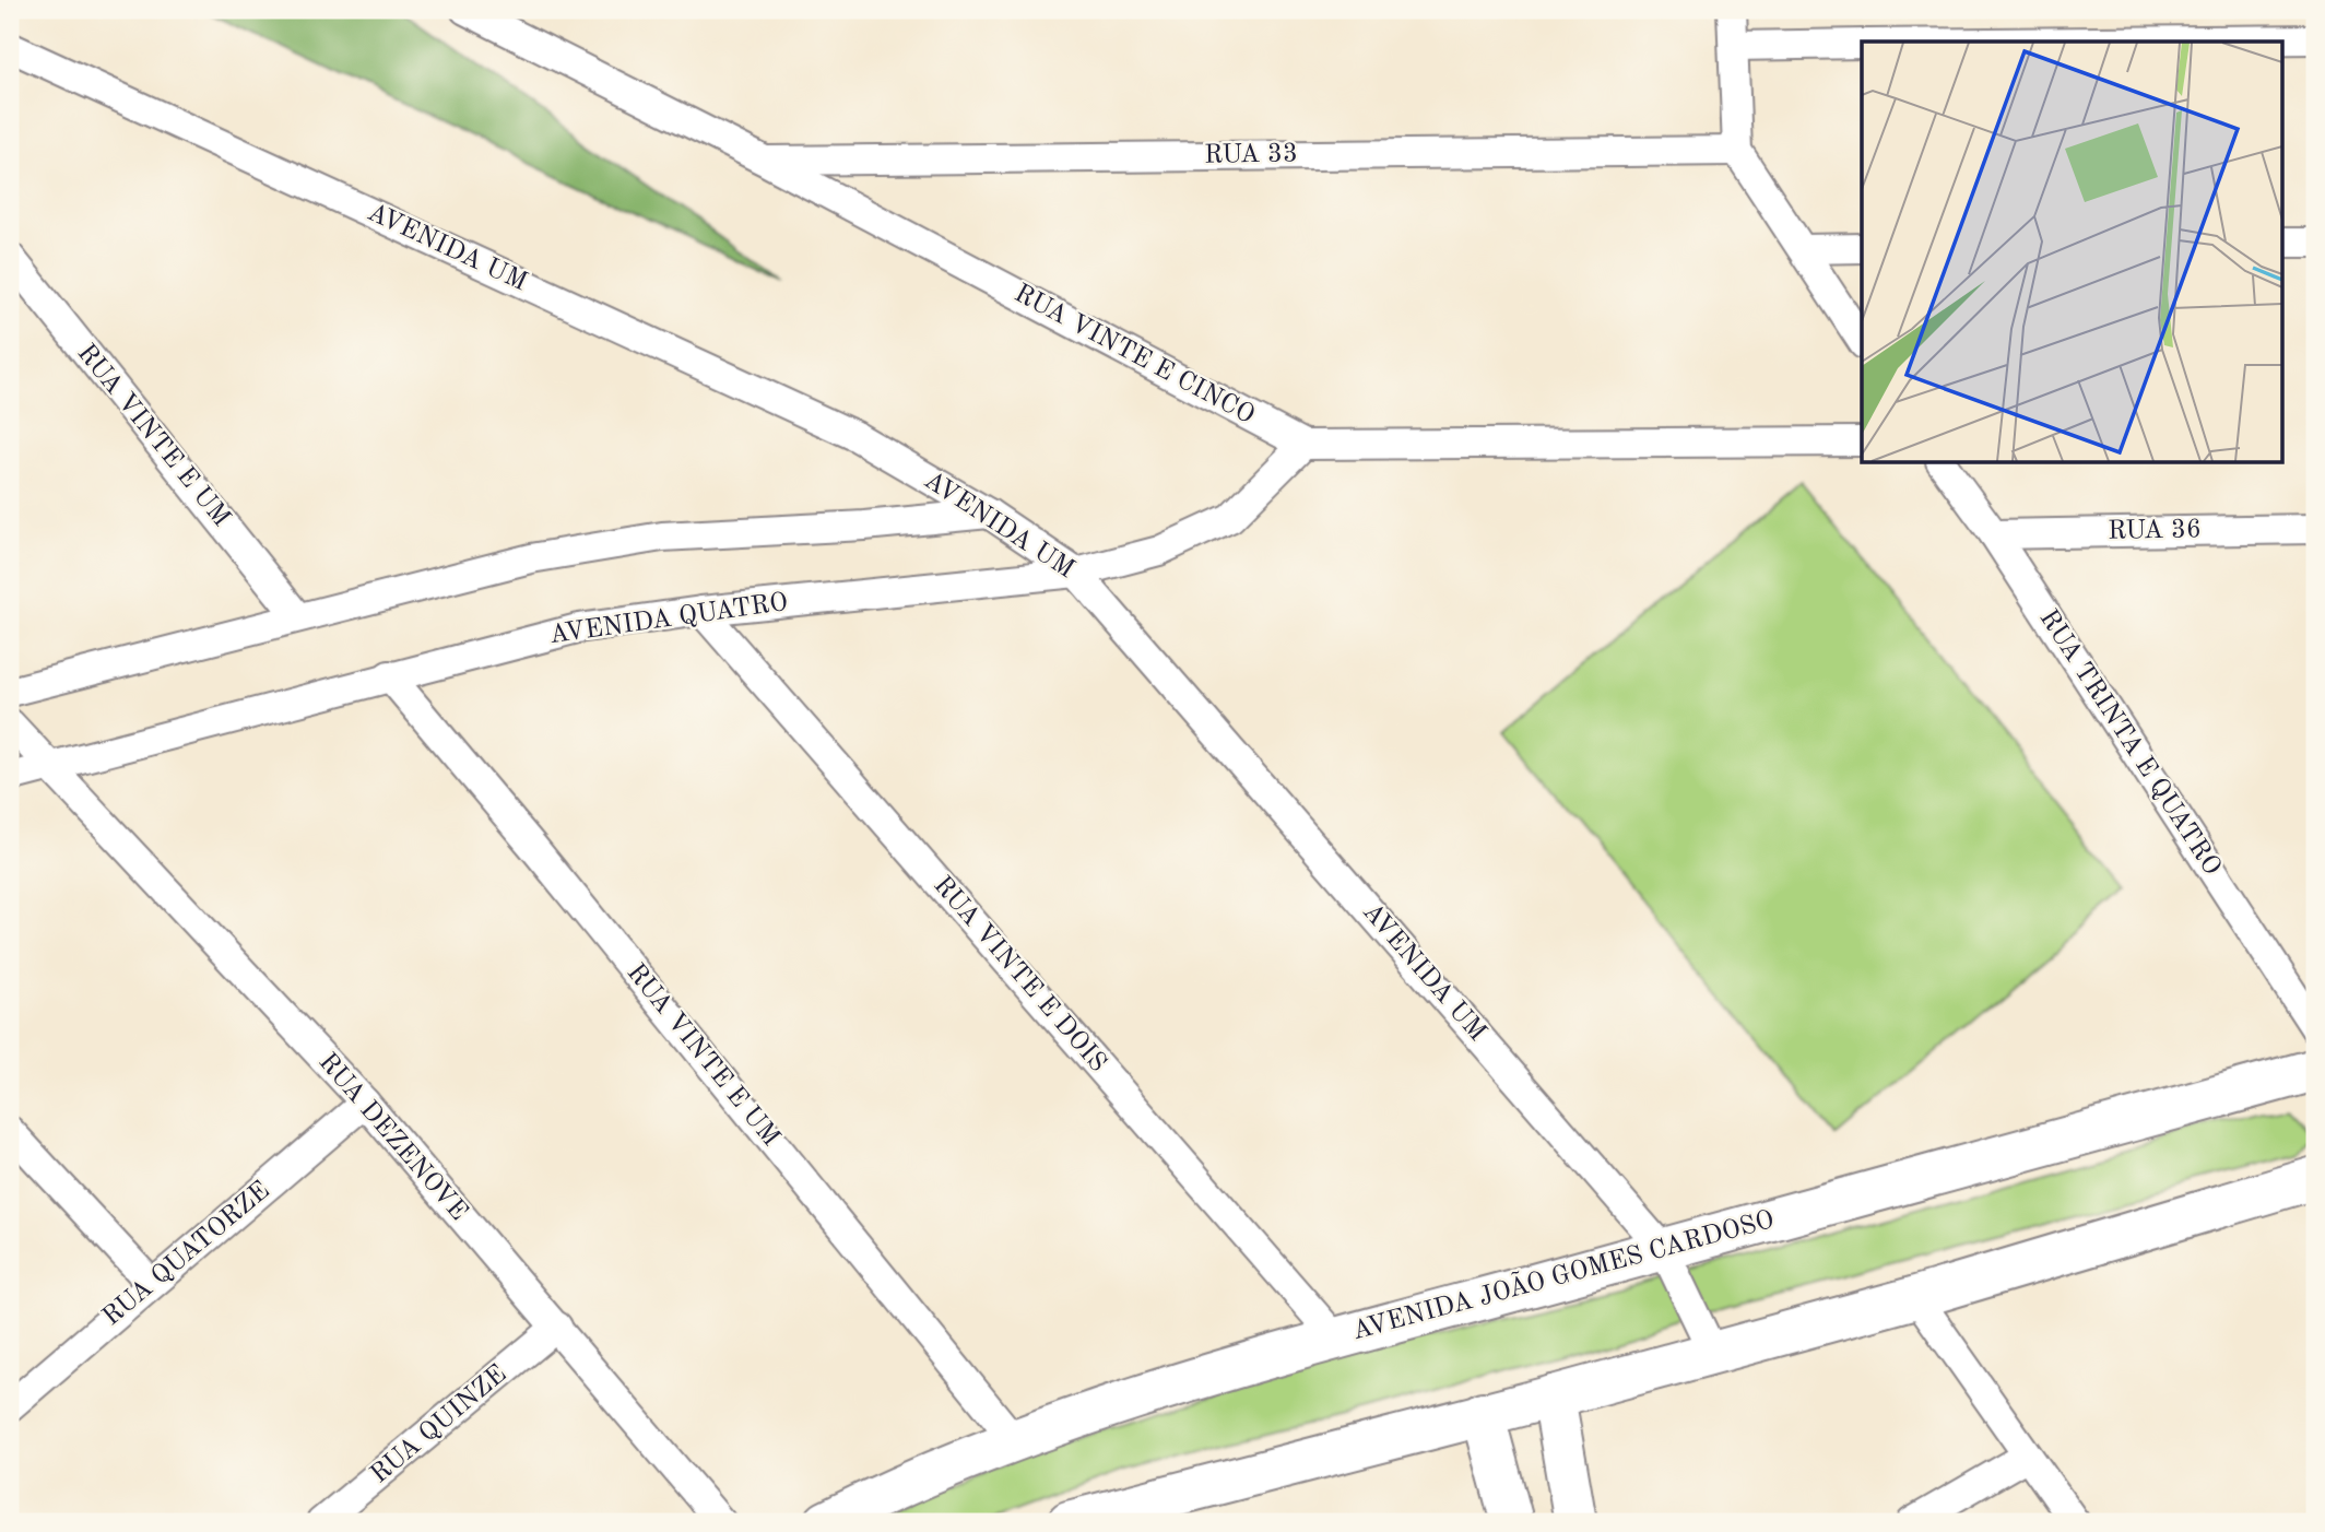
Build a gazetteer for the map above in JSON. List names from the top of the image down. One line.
{"streets":{"main road":["AVENIDA JOÃO GOMES CARDOSO"],"street":["RUA 33","AVENIDA UM","RUA VINTE E CINCO","RUA VINTE E UM","RUA 36","AVENIDA QUATRO","RUA TRINTA E QUATRO","RUA VINTE E DOIS","RUA DEZENOVE","RUA QUATORZE","RUA QUINZE"]},"crossings":[["RUA 33","RUA VINTE E CINCO"],["AVENIDA UM","AVENIDA QUATRO"],["AVENIDA UM","AVENIDA JOÃO GOMES CARDOSO"],["RUA VINTE E CINCO","AVENIDA QUATRO"],["RUA VINTE E UM","AVENIDA QUATRO"],["RUA VINTE E UM","AVENIDA JOÃO GOMES CARDOSO"],["RUA 36","RUA TRINTA E QUATRO"],["AVENIDA QUATRO","RUA VINTE E DOIS"],["AVENIDA QUATRO","RUA DEZENOVE"],["RUA VINTE E DOIS","AVENIDA JOÃO GOMES CARDOSO"],["RUA DEZENOVE","RUA QUATORZE"],["RUA DEZENOVE","RUA QUINZE"]]}
